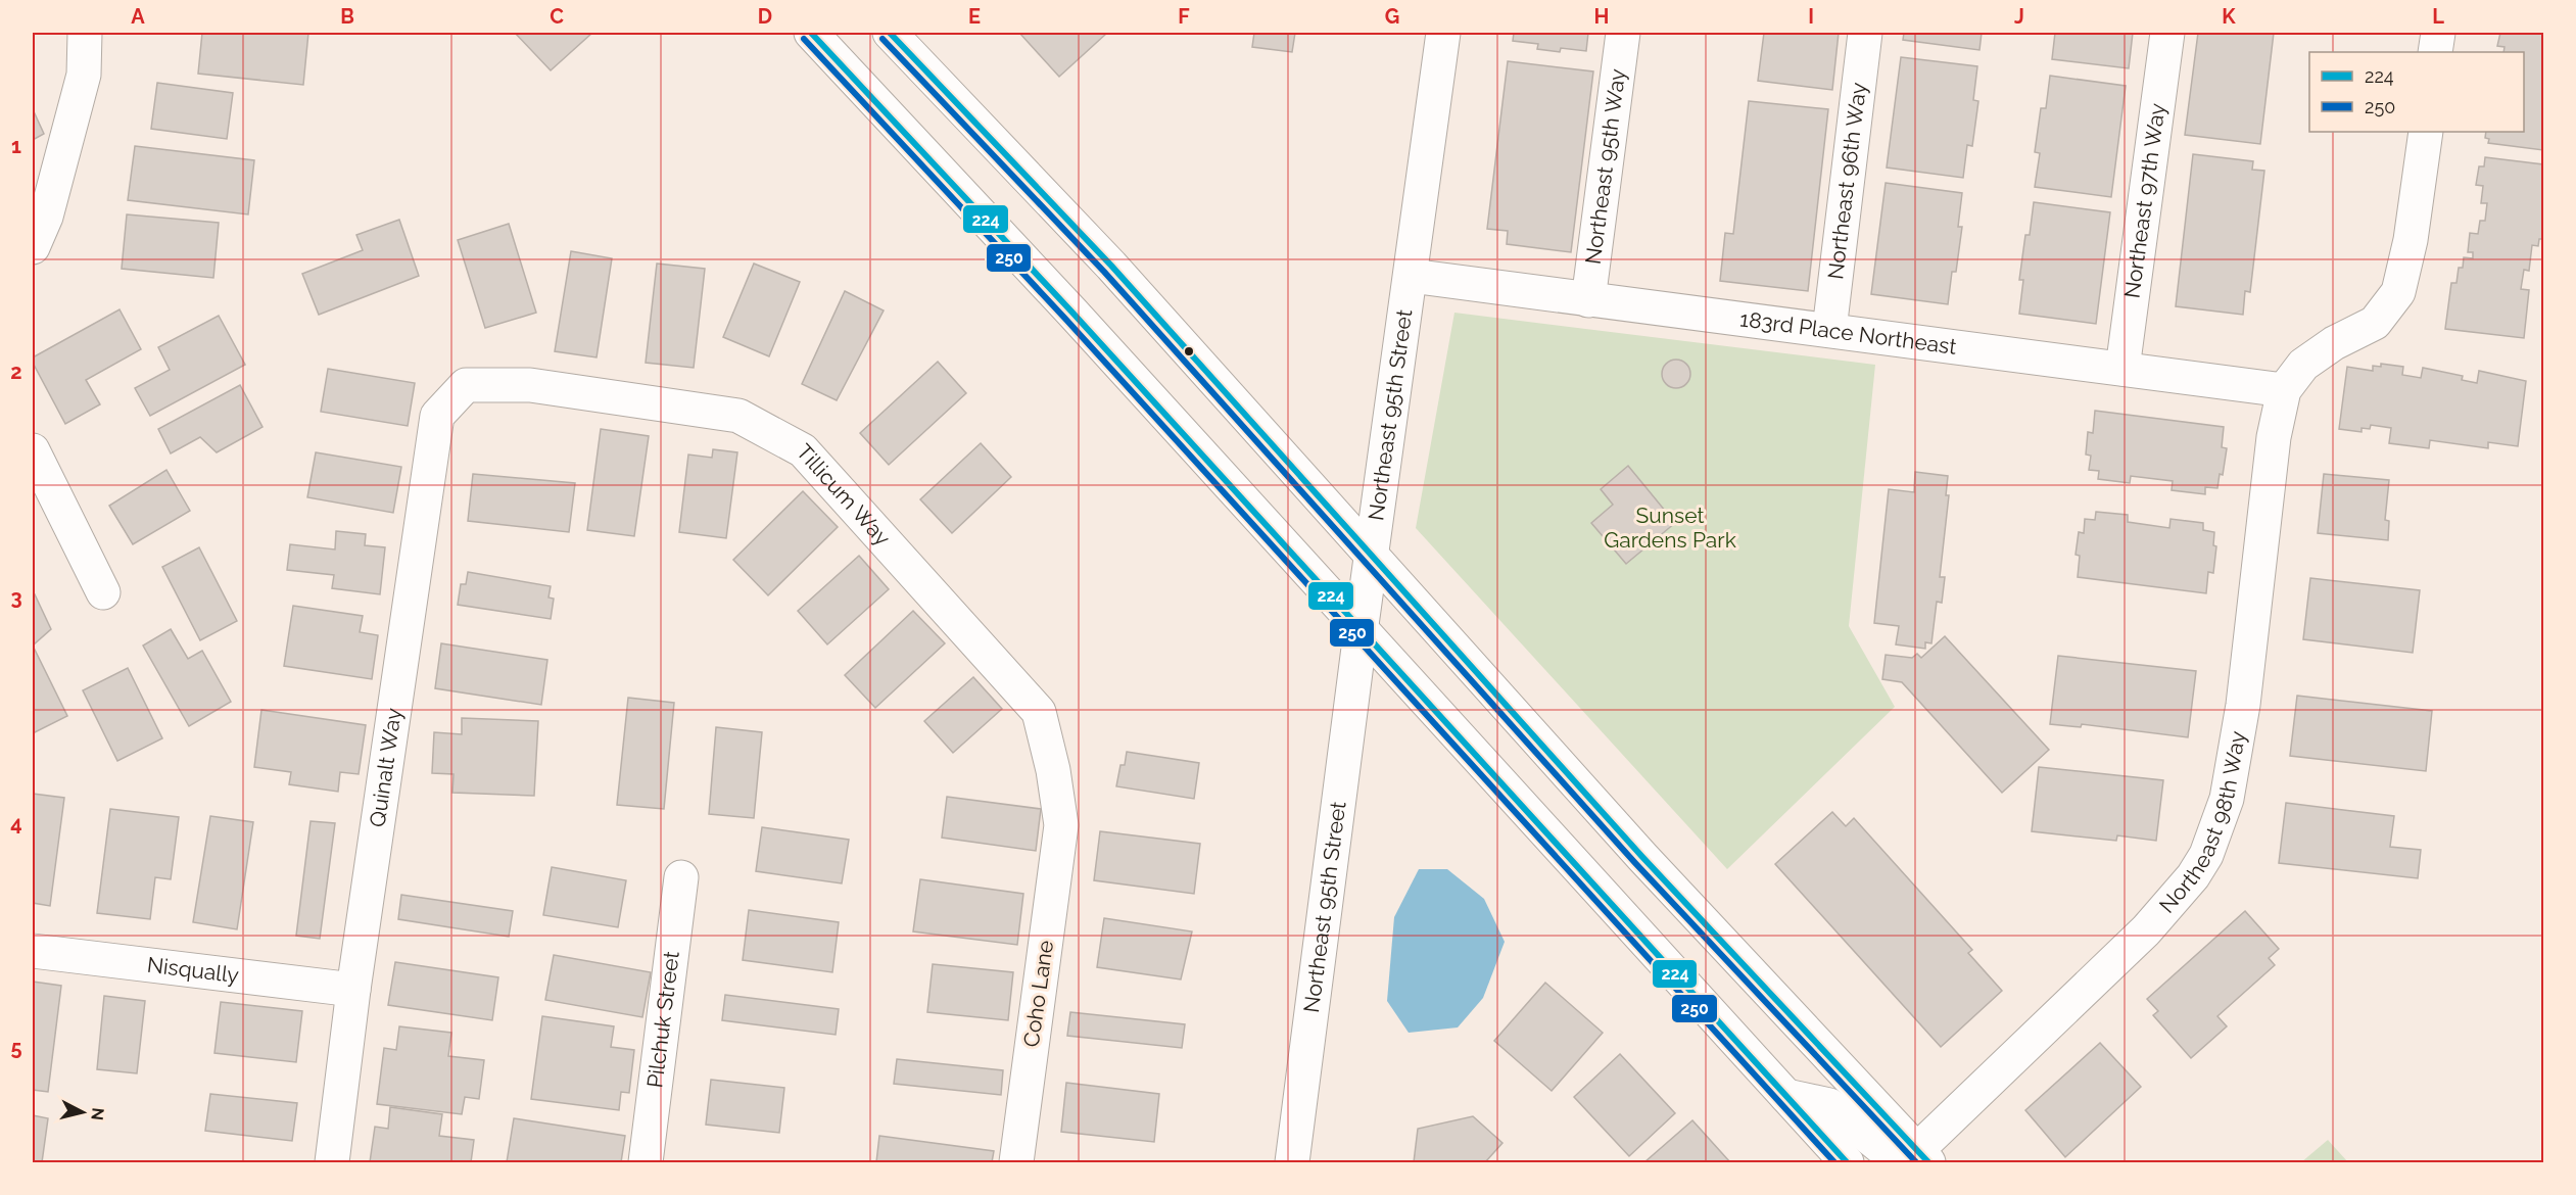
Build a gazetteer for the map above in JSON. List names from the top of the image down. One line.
{"streets":{"street":["Northeast 95th Way","Northeast 96th Way","Northeast 97th Way","183rd Place Northeast","Northeast 95th Street","Tillicum Way","Quinalt Way","Northeast 98th Way","Nisqually","Coho Lane","Pilchuk Street"]},"crossings":[["Northeast 95th Way","183rd Place Northeast"],["Northeast 96th Way","183rd Place Northeast"],["Northeast 97th Way","183rd Place Northeast"],["183rd Place Northeast","Northeast 95th Street"],["183rd Place Northeast","Northeast 98th Way"],["Tillicum Way","Quinalt Way"],["Tillicum Way","Coho Lane"],["Quinalt Way","Nisqually"]],"parks":["Sunset Gardens Park"],"lines":["transit line 224","transit line 250"],"legend":["224","250"],"north":"right","grid":{"columns":["A","B","C","D","E","F","G","H","I","J","K","L"],"rows":["1","2","3","4","5"]}}
